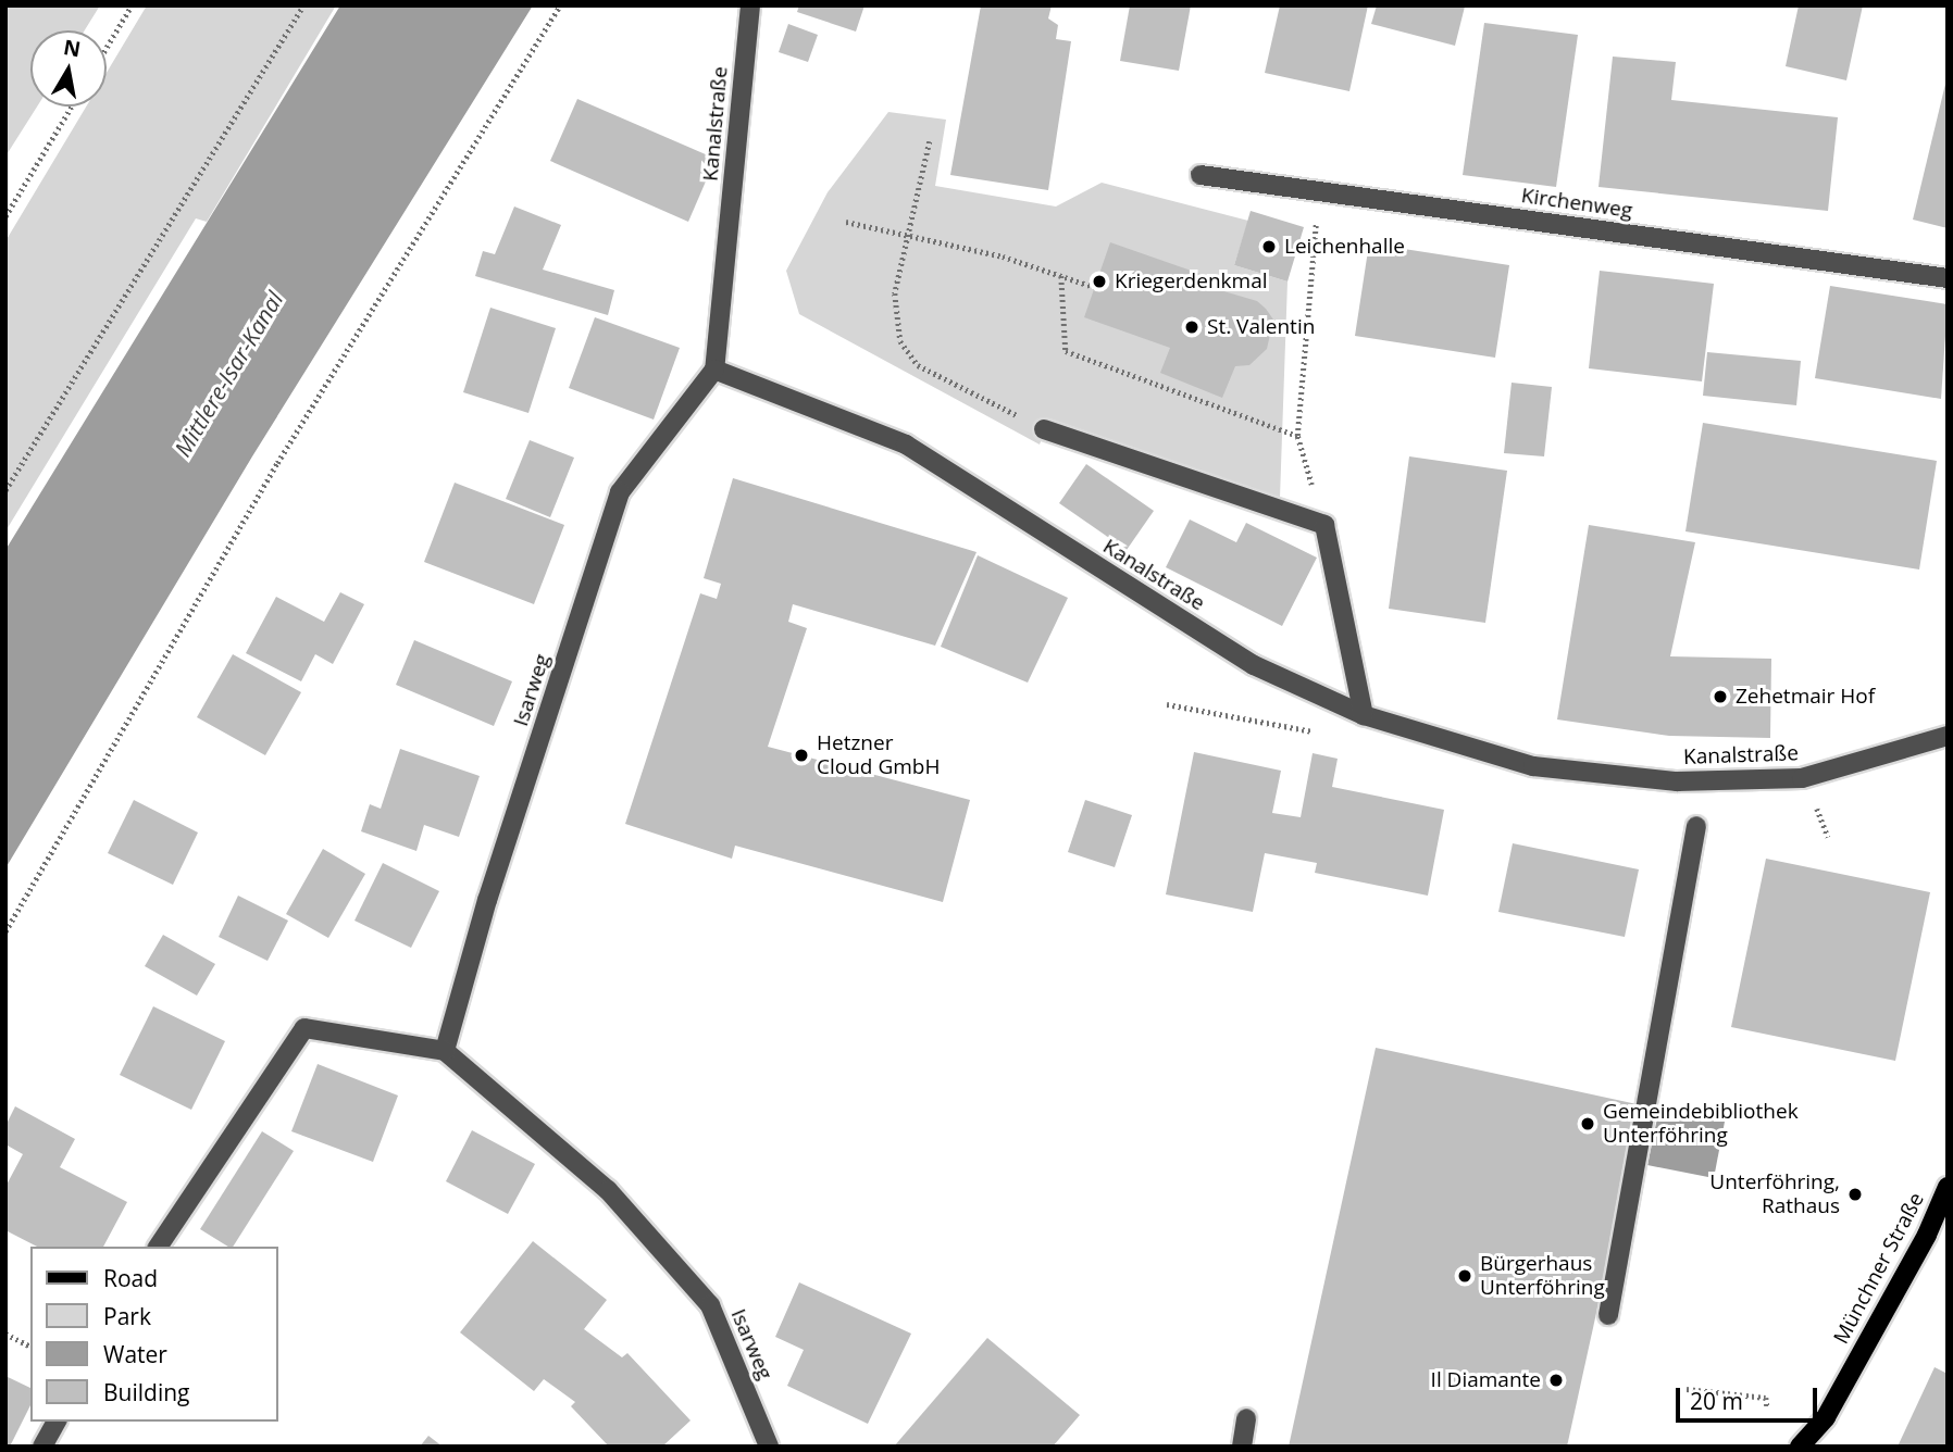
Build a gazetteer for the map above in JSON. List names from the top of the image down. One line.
{"streets":{"main road":["Münchner Straße"],"street":["Kanalstraße","Kirchenweg","Isarweg"]},"crossings":[["Kanalstraße","Isarweg"]],"water":["Mittlere-Isar-Kanal"],"places":["Leichenhalle","Kriegerdenkmal","St. Valentin","Zehetmair Hof","Hetzner Cloud GmbH","Gemeindebibliothek Unterföhring","Unterföhring, Rathaus","Bürgerhaus Unterföhring","Il Diamante"],"legend":["Road","Park","Water","Building"],"scale_bar":"20 m","north":"top"}
